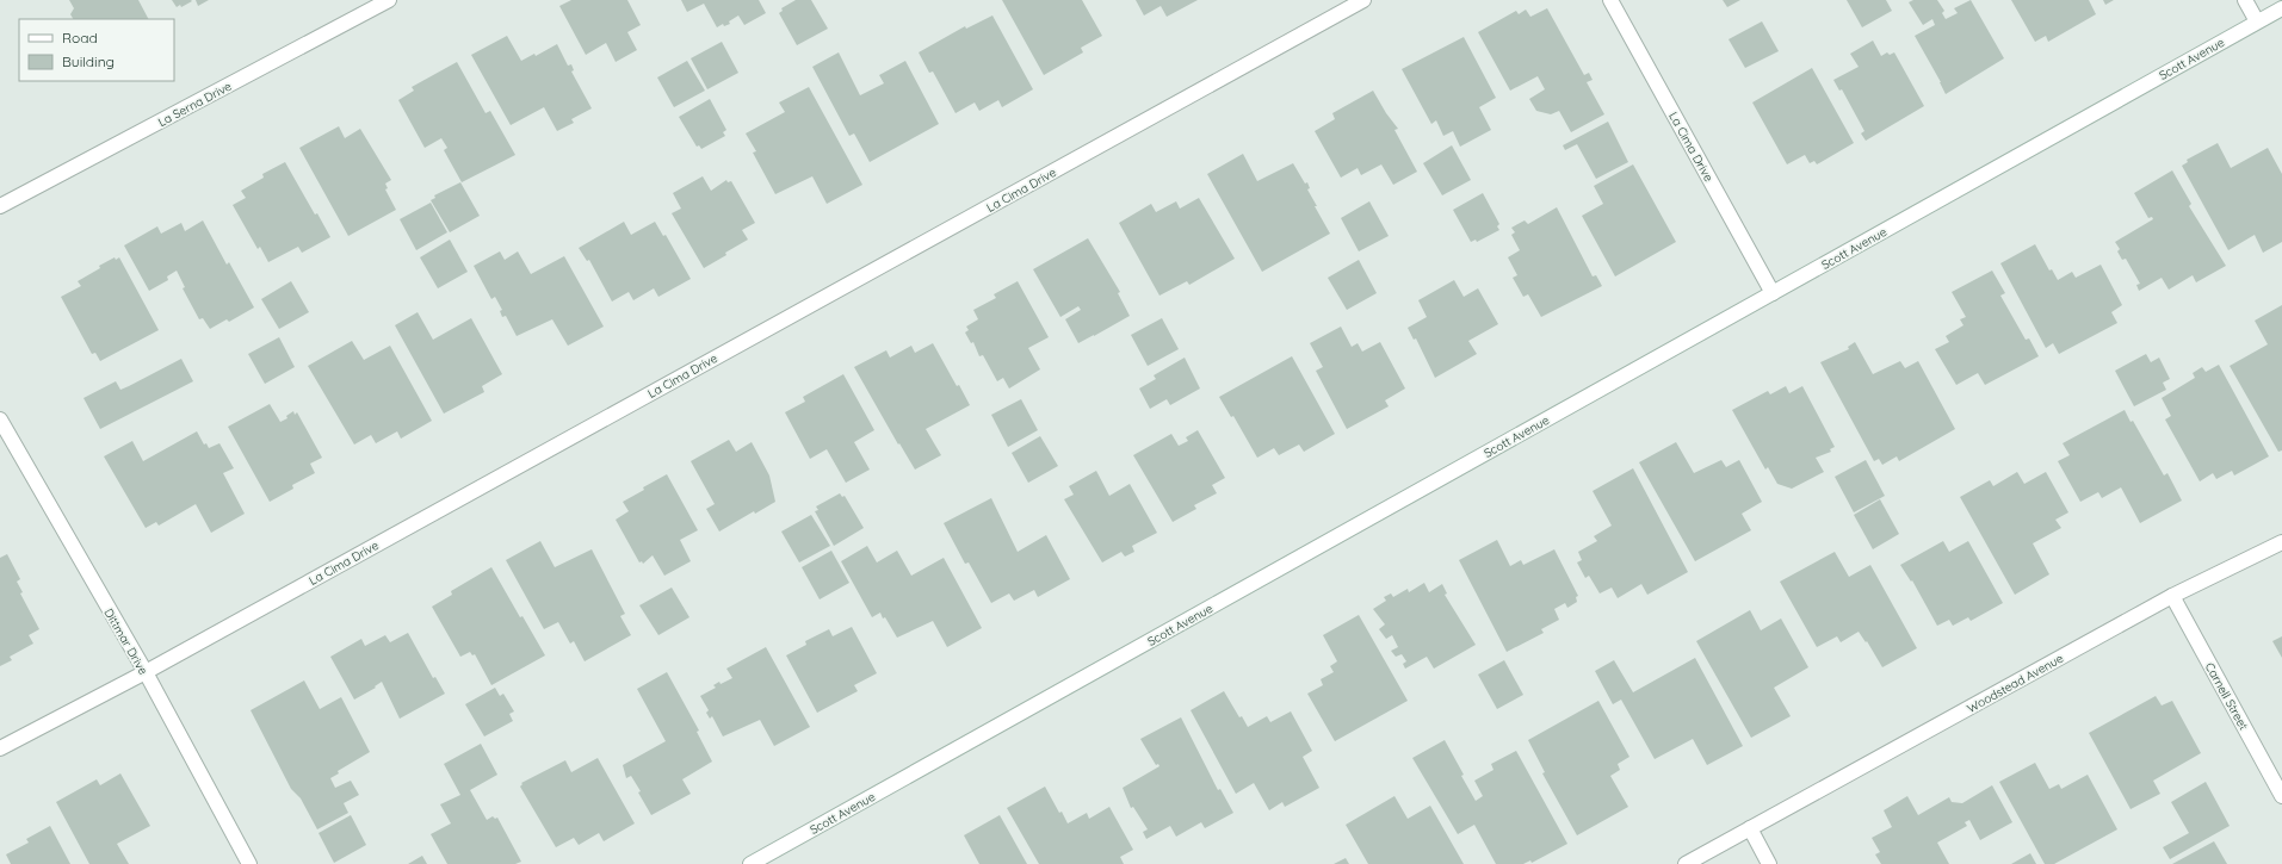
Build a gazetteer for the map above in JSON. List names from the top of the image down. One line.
{"streets":{"street":["Scott Avenue","La Serna Drive","La Cima Drive","Dittmar Drive","Woodstead Avenue","Carnell Street"]},"crossings":[["Scott Avenue","La Cima Drive"],["La Cima Drive","Dittmar Drive"],["Woodstead Avenue","Carnell Street"]],"legend":["Road","Building"]}
